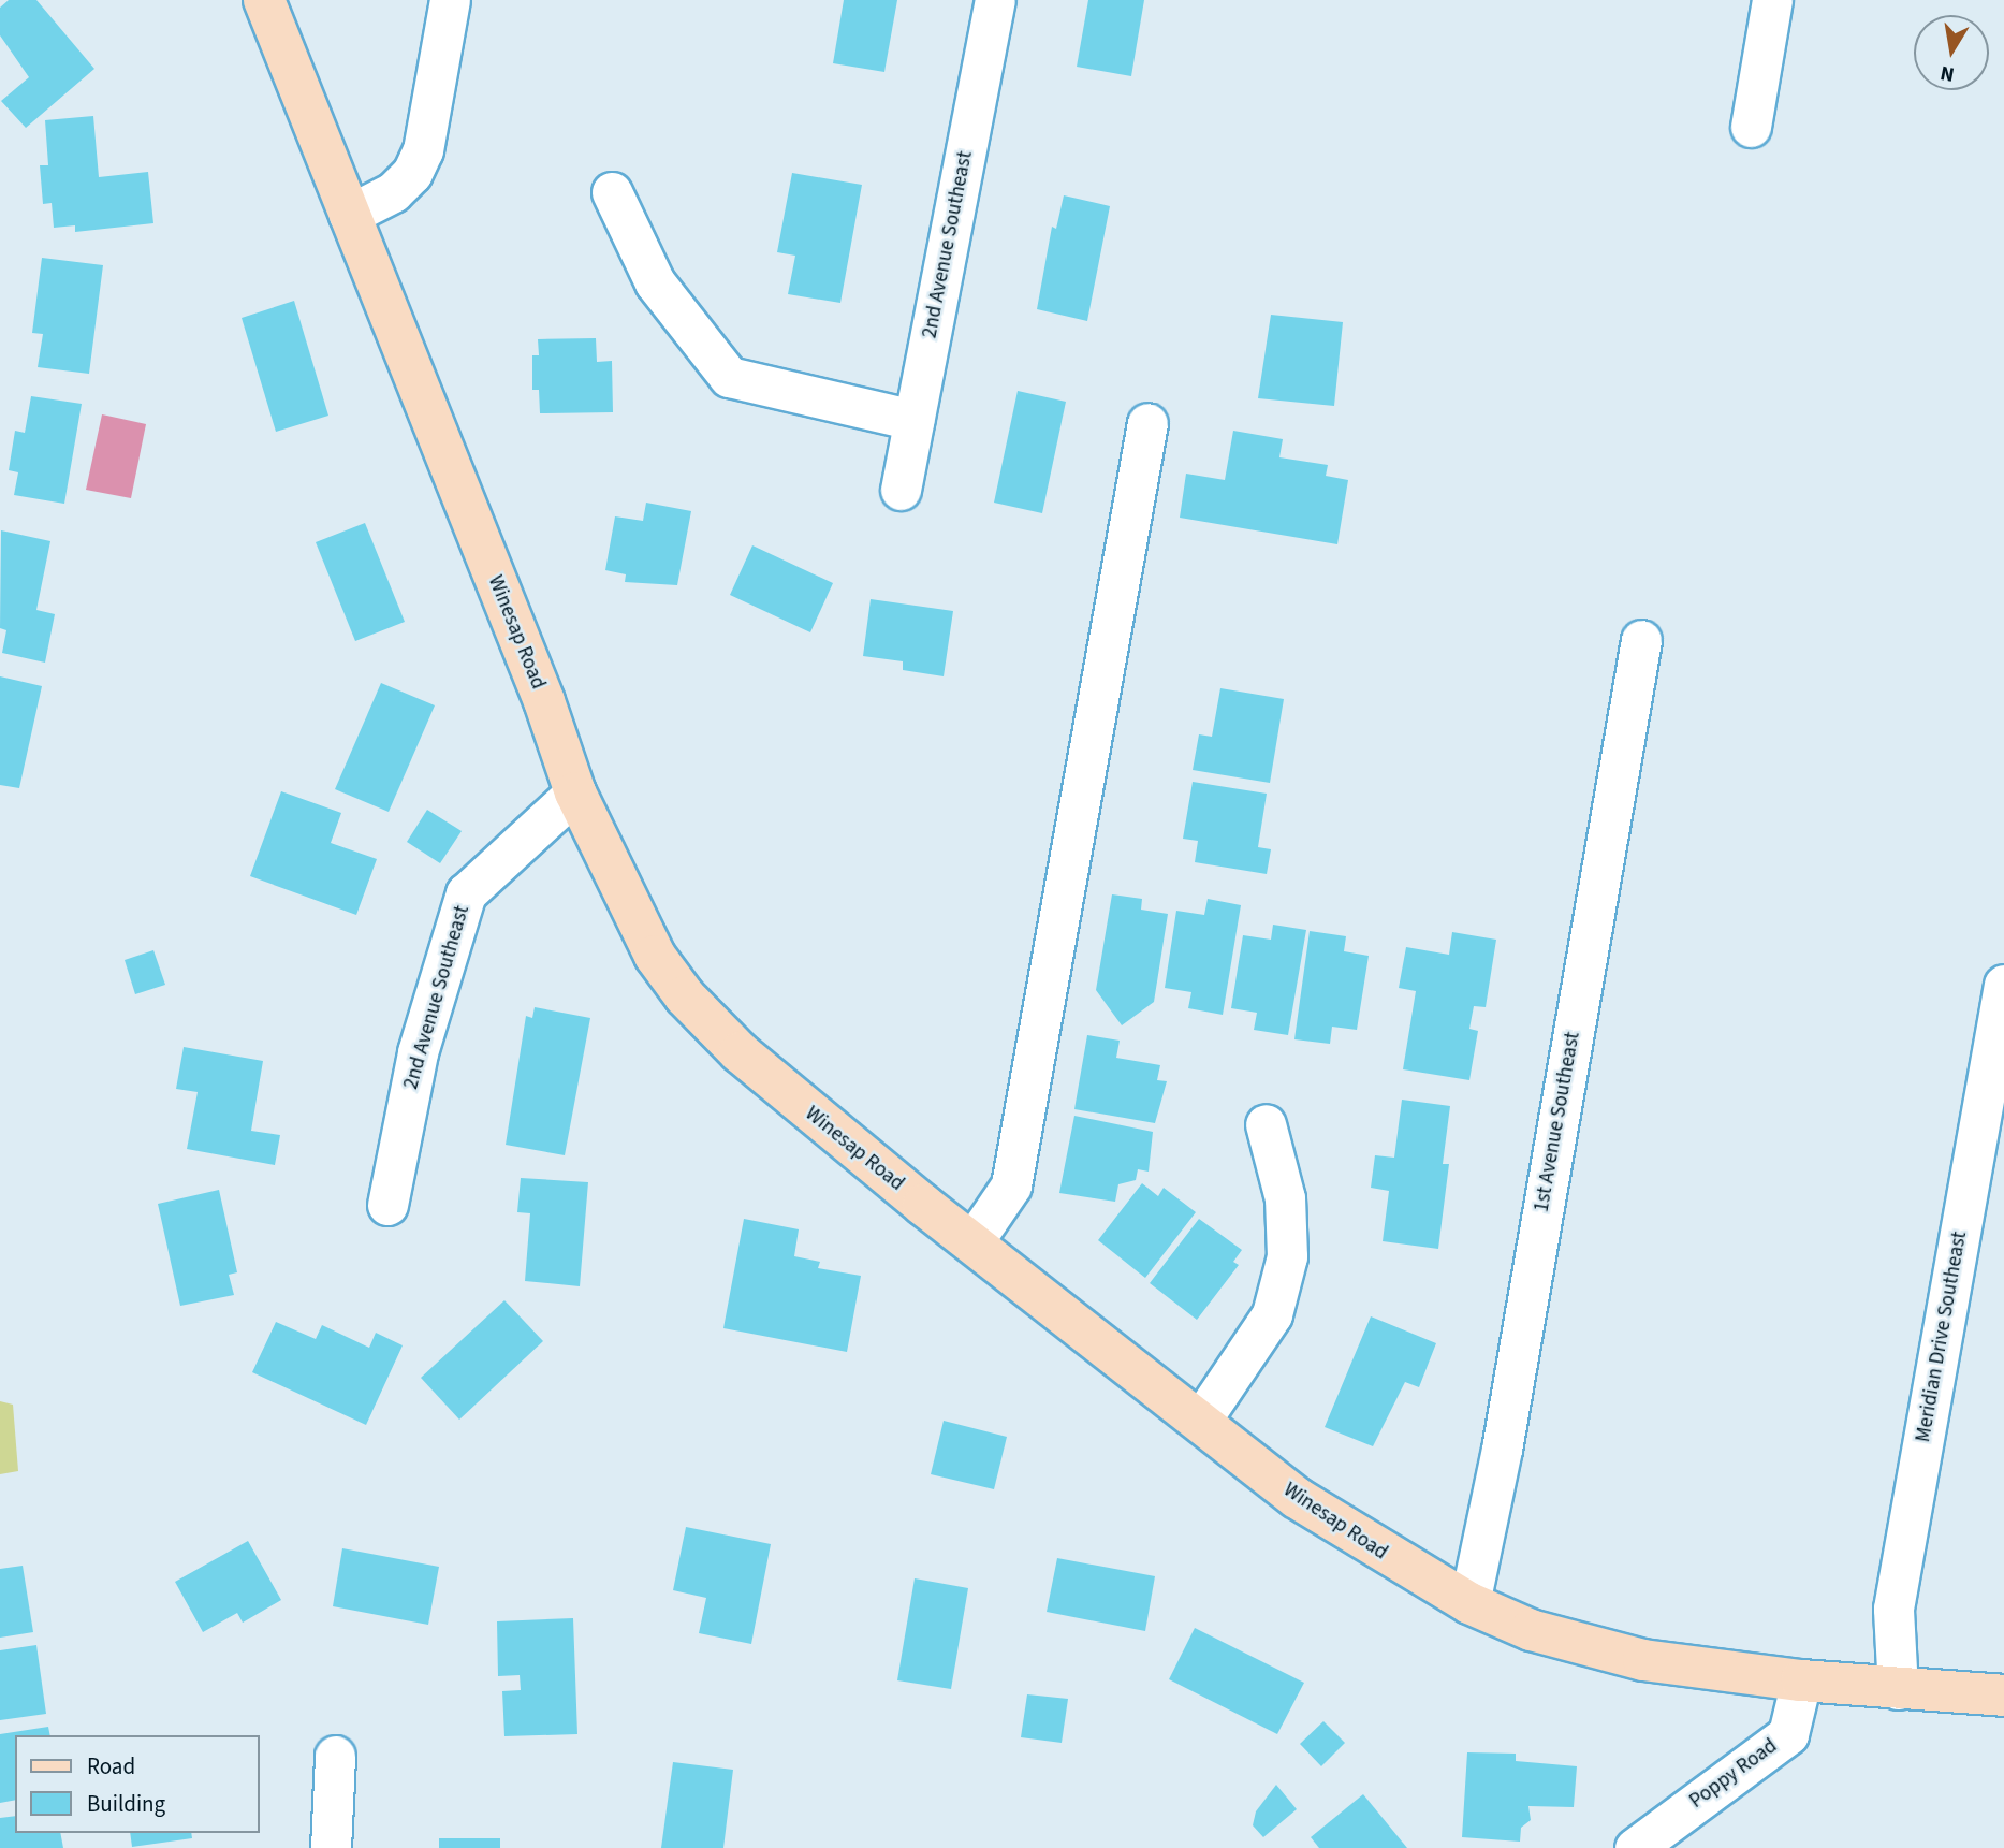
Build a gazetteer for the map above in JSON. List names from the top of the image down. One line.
{"streets":{"street":["2nd Avenue Southeast","Winesap Road","1st Avenue Southeast","Meridian Drive Southeast","Poppy Road"]},"crossings":[["2nd Avenue Southeast","Winesap Road"],["Winesap Road","1st Avenue Southeast"],["Winesap Road","Meridian Drive Southeast"],["Winesap Road","Poppy Road"]],"legend":["Road","Building"],"north":"bottom"}
